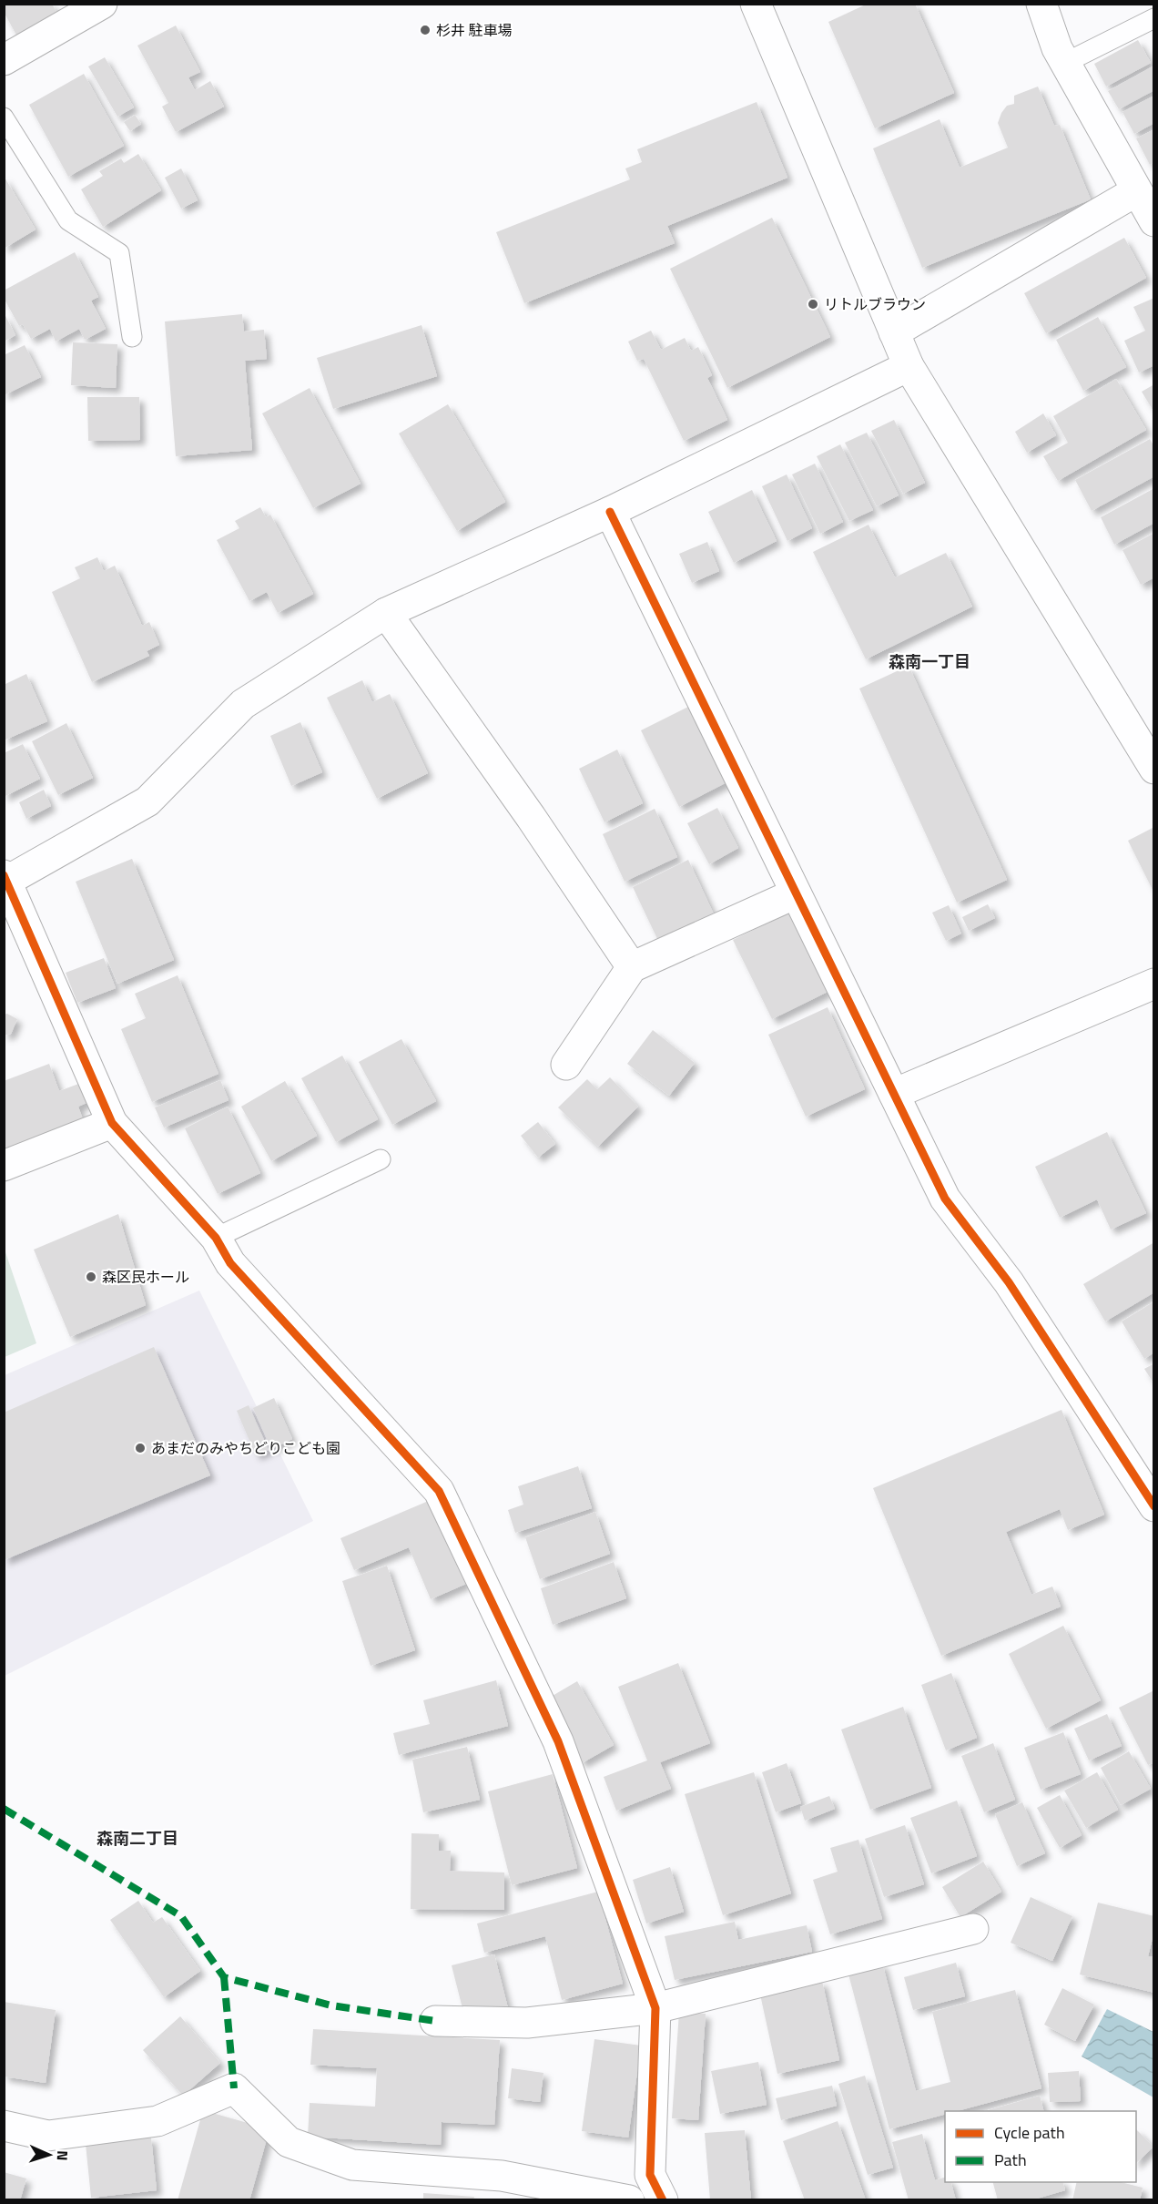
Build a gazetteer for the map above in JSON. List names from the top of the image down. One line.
{"districts":["森南一丁目","森南二丁目"],"places":["杉井 駐車場","リトルブラウン","森区民ホール","あまだのみやちどりこども園"],"legend":["Cycle path","Path"],"north":"right"}
